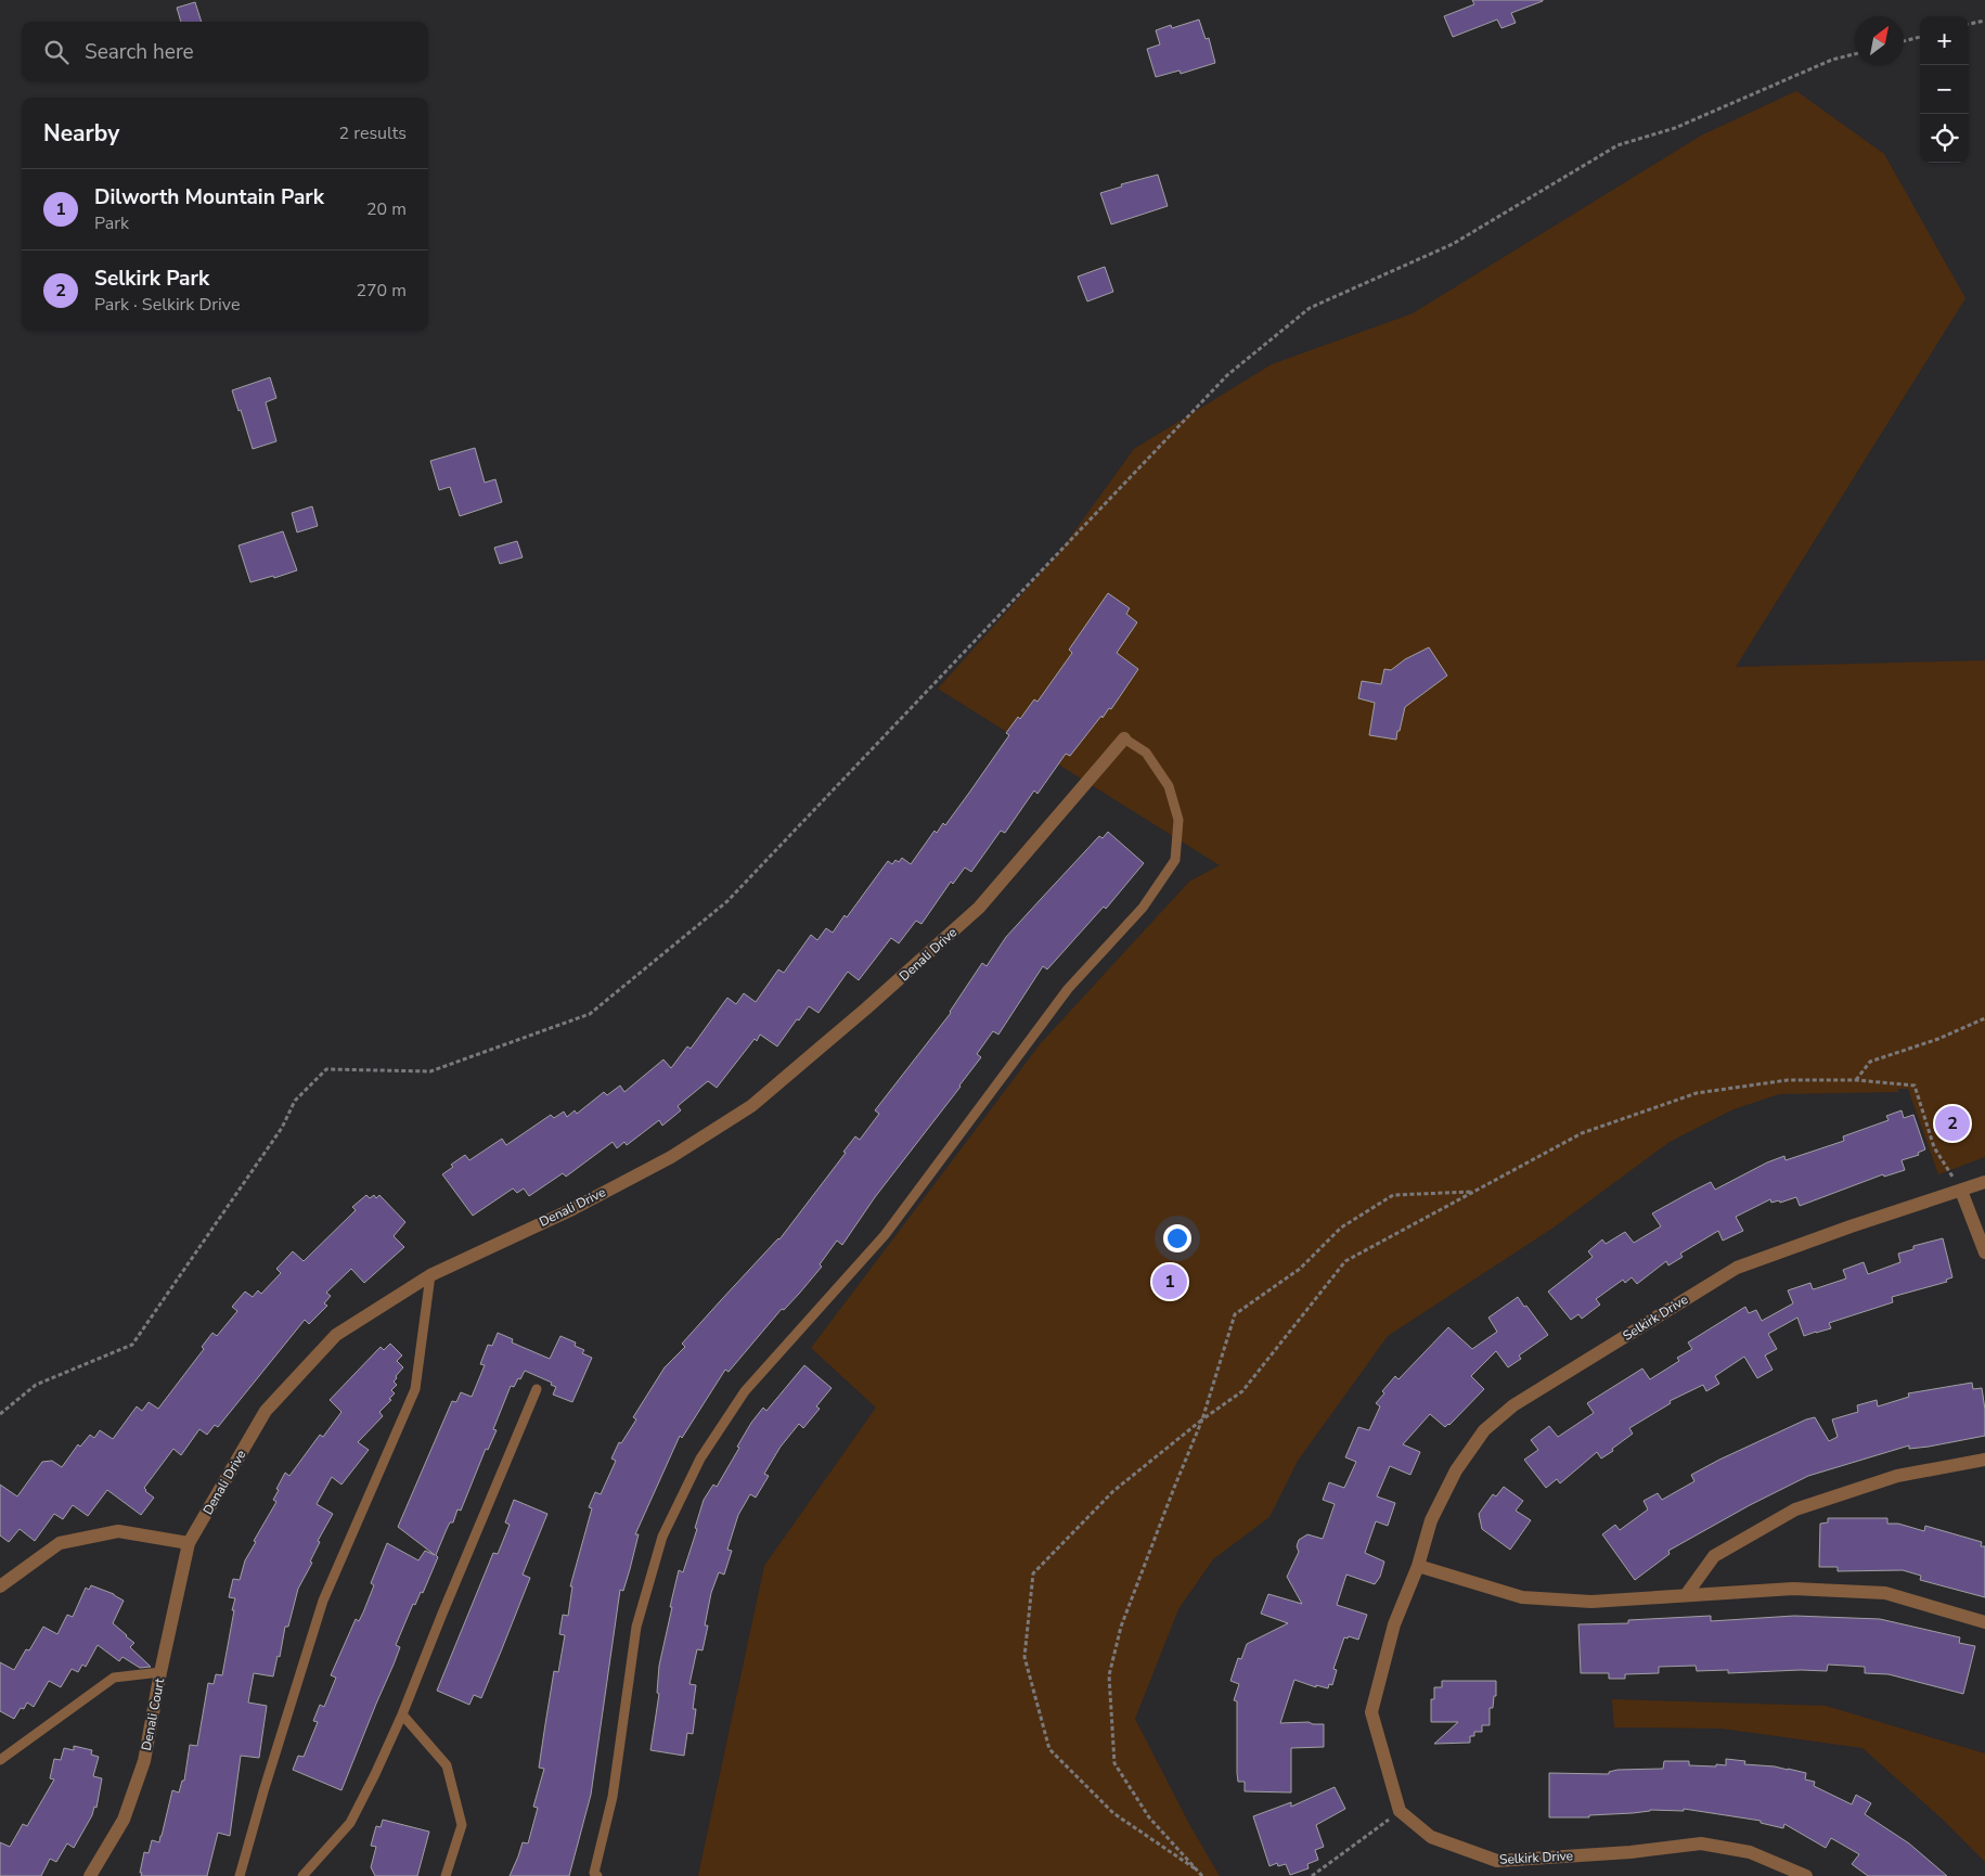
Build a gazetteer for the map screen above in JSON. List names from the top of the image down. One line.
{"streets":{"street":["Denali Drive","Selkirk Drive","Denali Court"]},"crossings":[["Denali Drive","Denali Court"]],"north":"top right","page":{"map_buttons":["+","−"],"search":"Search here","heading":["Nearby","2 results"],"list":[{"mark":"1","name":"Dilworth Mountain Park","note":"Park","value":"20 m"},{"mark":"2","name":"Selkirk Park","note":"Park · Selkirk Drive","value":"270 m"}],"pins":["2","1"]}}
